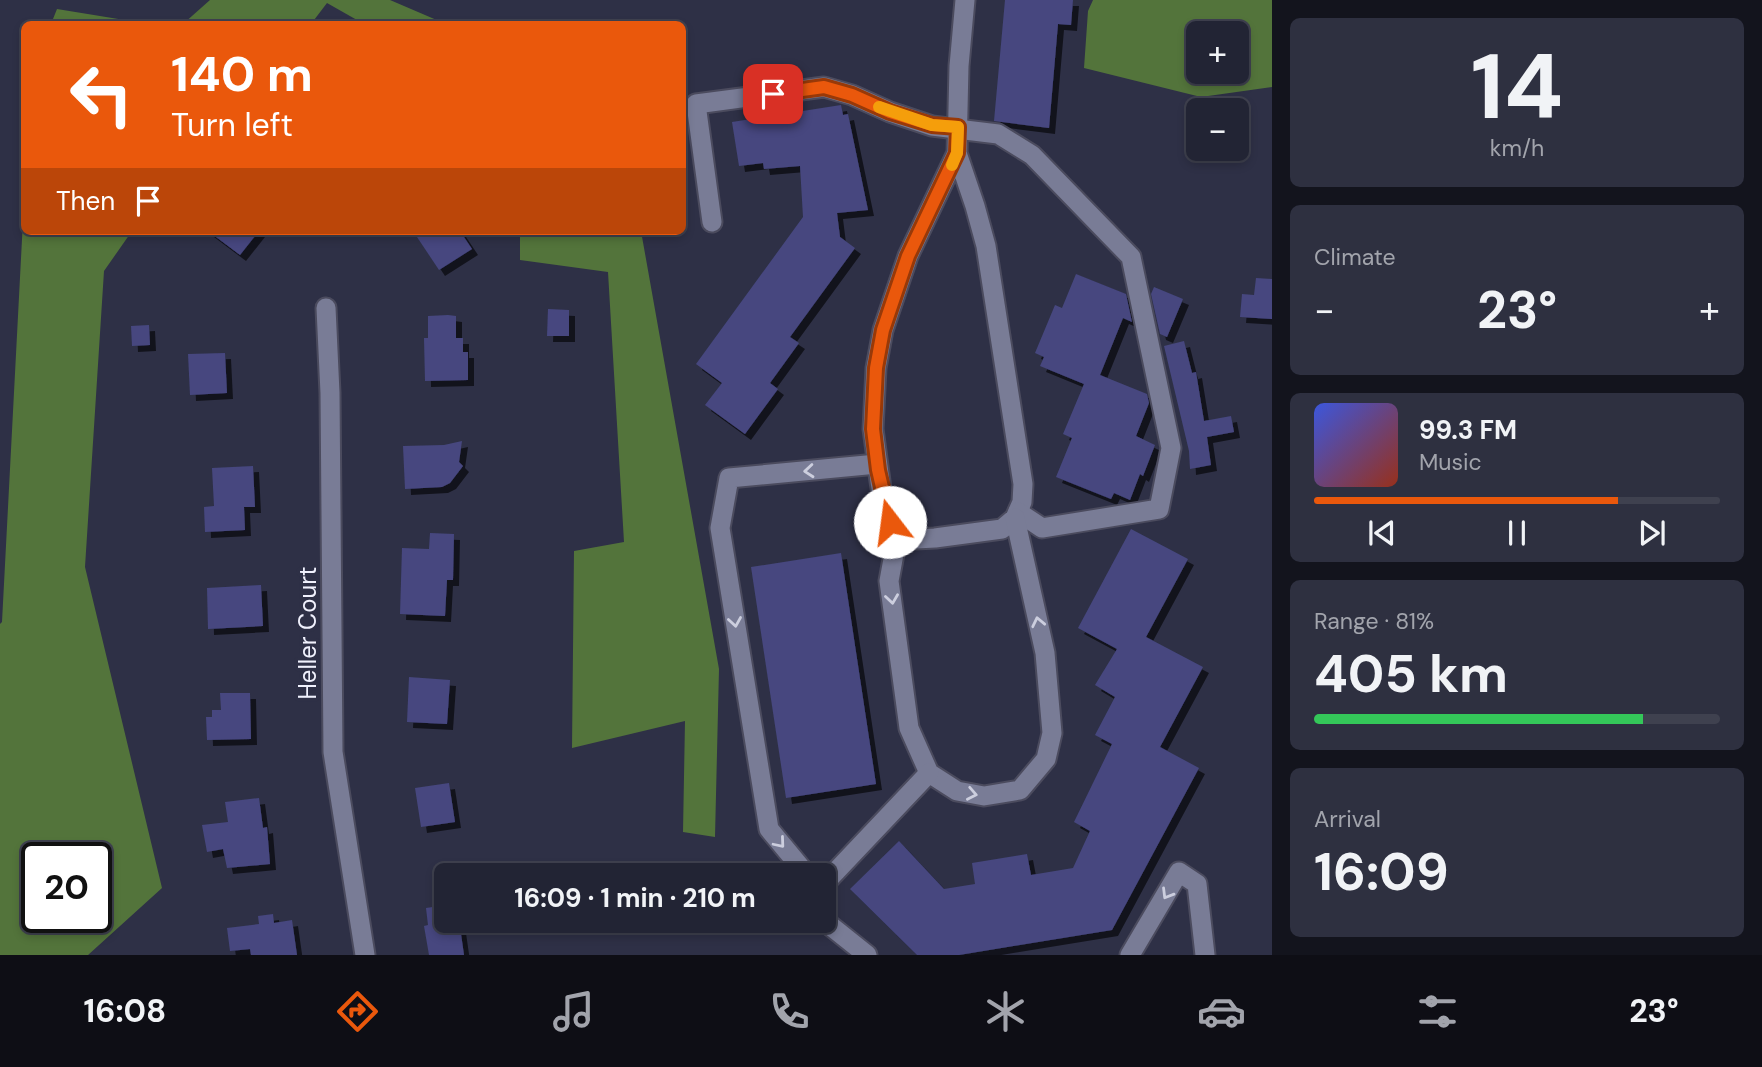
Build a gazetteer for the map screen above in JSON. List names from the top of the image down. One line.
{"streets":{"street":["Heller Court"]},"page":{"tile":[["14","km/h"],"Climate",["Range · 81%","405 km"],["Arrival","16:09"]],"map_buttons":["+","−"],"turn":["140 m","Turn left"],"then":"Then","heat":["−","23°","+"],"song":["99.3 FM","Music"],"limit":"20","trip":"16:09 · 1 min · 210 m","tabs":["16:08","23°"]}}
